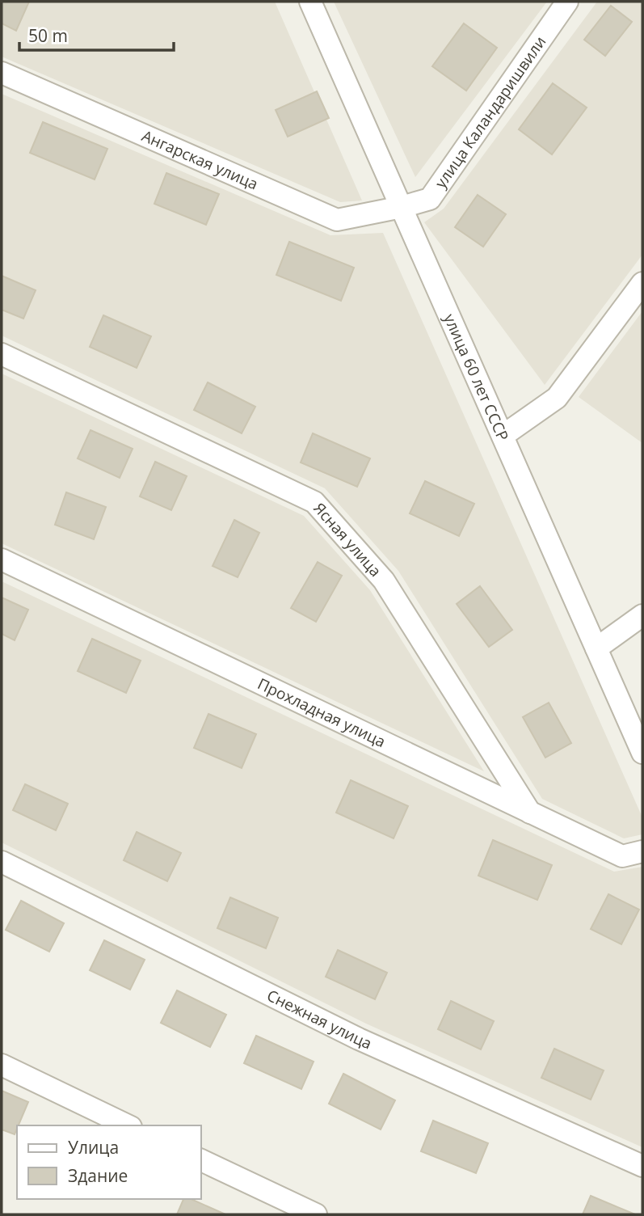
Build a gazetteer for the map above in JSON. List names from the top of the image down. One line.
{"streets":{"street":["улица Каландаришвили","Ангарская улица","улица 60 лет СССР","Ясная улица","Прохладная улица","Снежная улица"]},"crossings":[["улица Каландаришвили","Ангарская улица"],["улица Каландаришвили","улица 60 лет СССР"],["Ангарская улица","улица 60 лет СССР"],["Ясная улица","Прохладная улица"]],"legend":["Улица","Здание"],"scale_bar":"50 m"}
